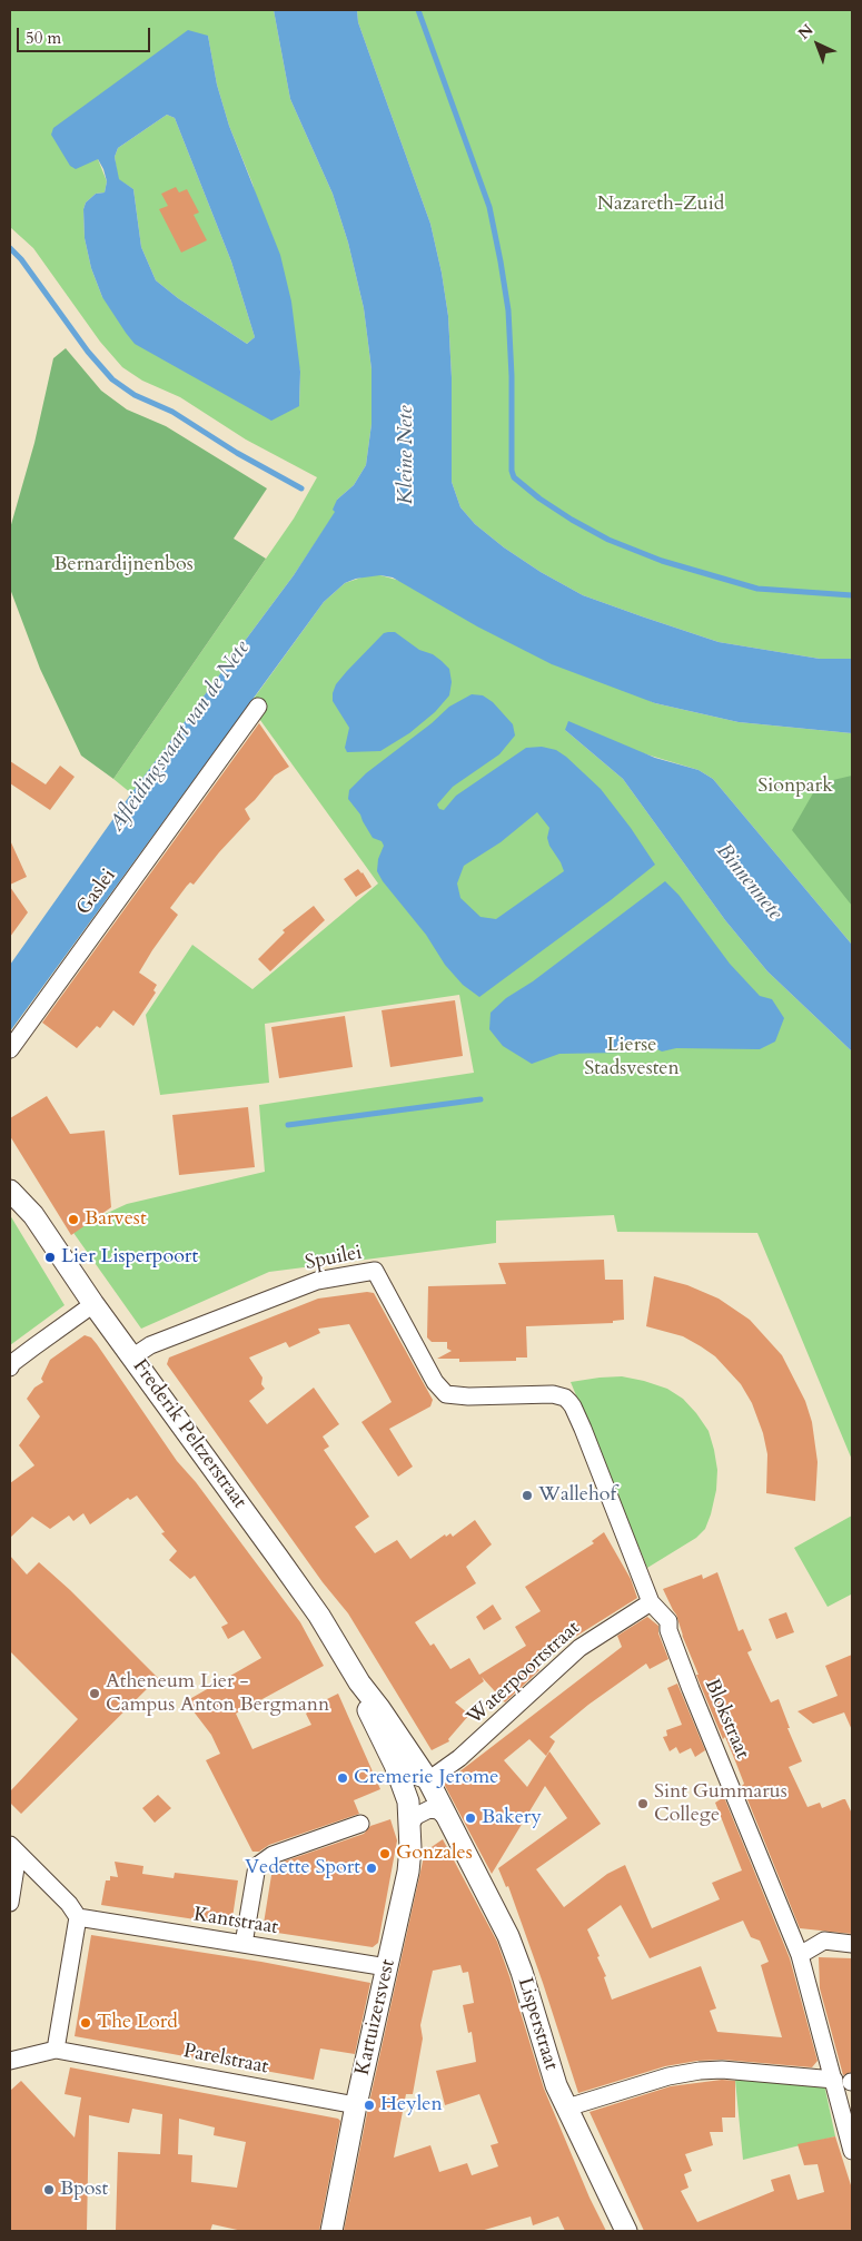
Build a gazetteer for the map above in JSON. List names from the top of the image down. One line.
{"streets":{"street":["Gaslei","Spuilei","Frederik Peltzerstraat","Waterpoortstraat","Blokstraat","Kantstraat","Kartuizersvest","Lisperstraat","Parelstraat"]},"crossings":[["Spuilei","Frederik Peltzerstraat"],["Spuilei","Blokstraat"],["Frederik Peltzerstraat","Waterpoortstraat"],["Frederik Peltzerstraat","Kartuizersvest"],["Frederik Peltzerstraat","Lisperstraat"],["Waterpoortstraat","Blokstraat"],["Waterpoortstraat","Lisperstraat"],["Kantstraat","Kartuizersvest"],["Kartuizersvest","Parelstraat"]],"water":["Kleine Nete","Afleidingsvaart van de Nete","Binnennete"],"parks":["Nazareth-Zuid","Bernardijnenbos","Sionpark","Lierse Stadsvesten"],"places":["Barvest","Lier Lisperpoort","Wallehof","Atheneum Lier - Campus Anton Bergmann","Cremerie Jerome","Sint Gummarus College","Bakery","Gonzales","Vedette Sport","The Lord","Heylen","Bpost"],"scale_bar":"50 m","north":"top left"}
